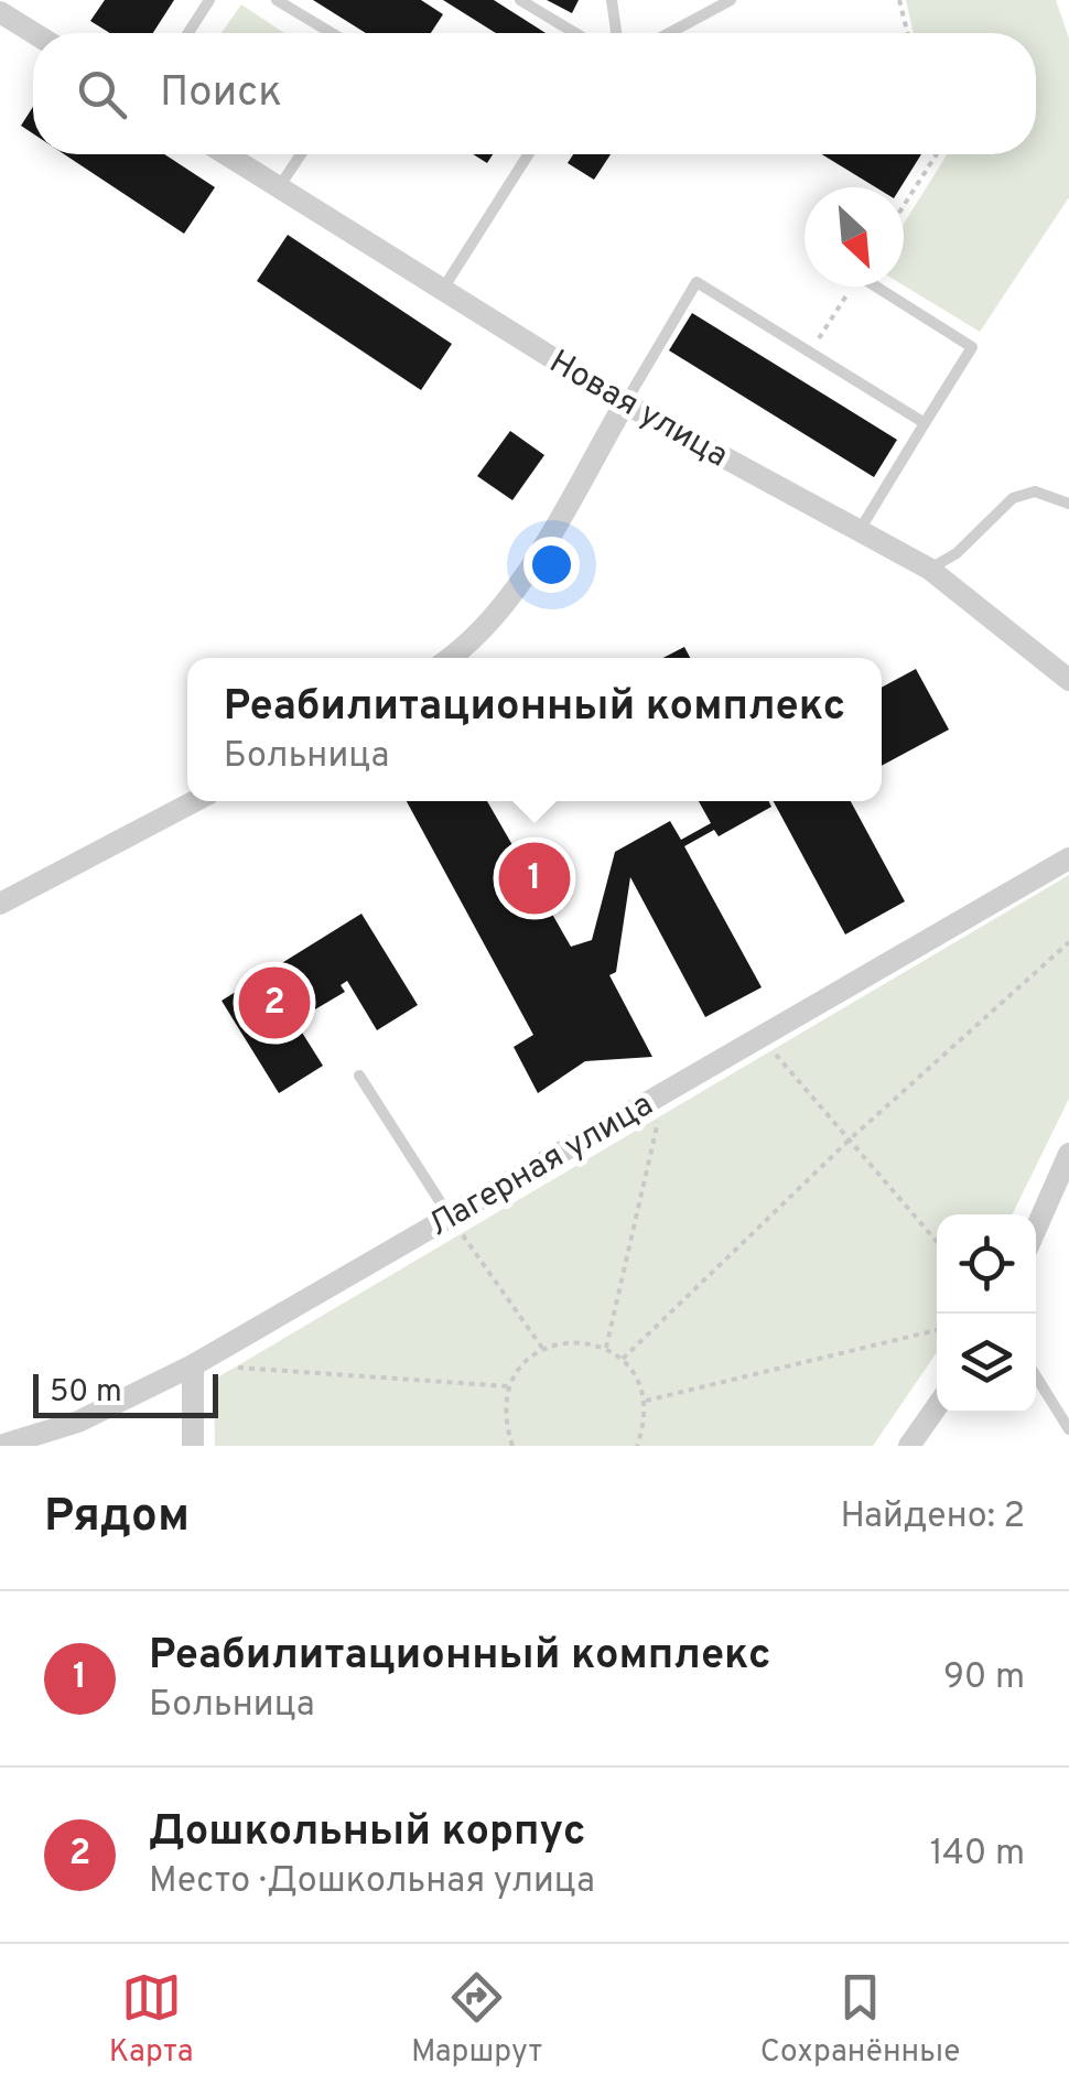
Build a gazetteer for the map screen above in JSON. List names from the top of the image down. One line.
{"streets":{"street":["Новая улица","Лагерная улица"]},"scale_bar":"50 m","north":"bottom right","page":{"search":"Поиск","popup":["Реабилитационный комплекс","Больница"],"pins":["1","2"],"scale":"50 m","heading":["Рядом","Найдено: 2"],"list":[{"mark":"1","name":"Реабилитационный комплекс","note":"Больница","value":"90 m"},{"mark":"2","name":"Дошкольный корпус","note":"Место · Дошкольная улица","value":"140 m"}],"nav":["Карта","Маршрут","Сохранённые"]}}
